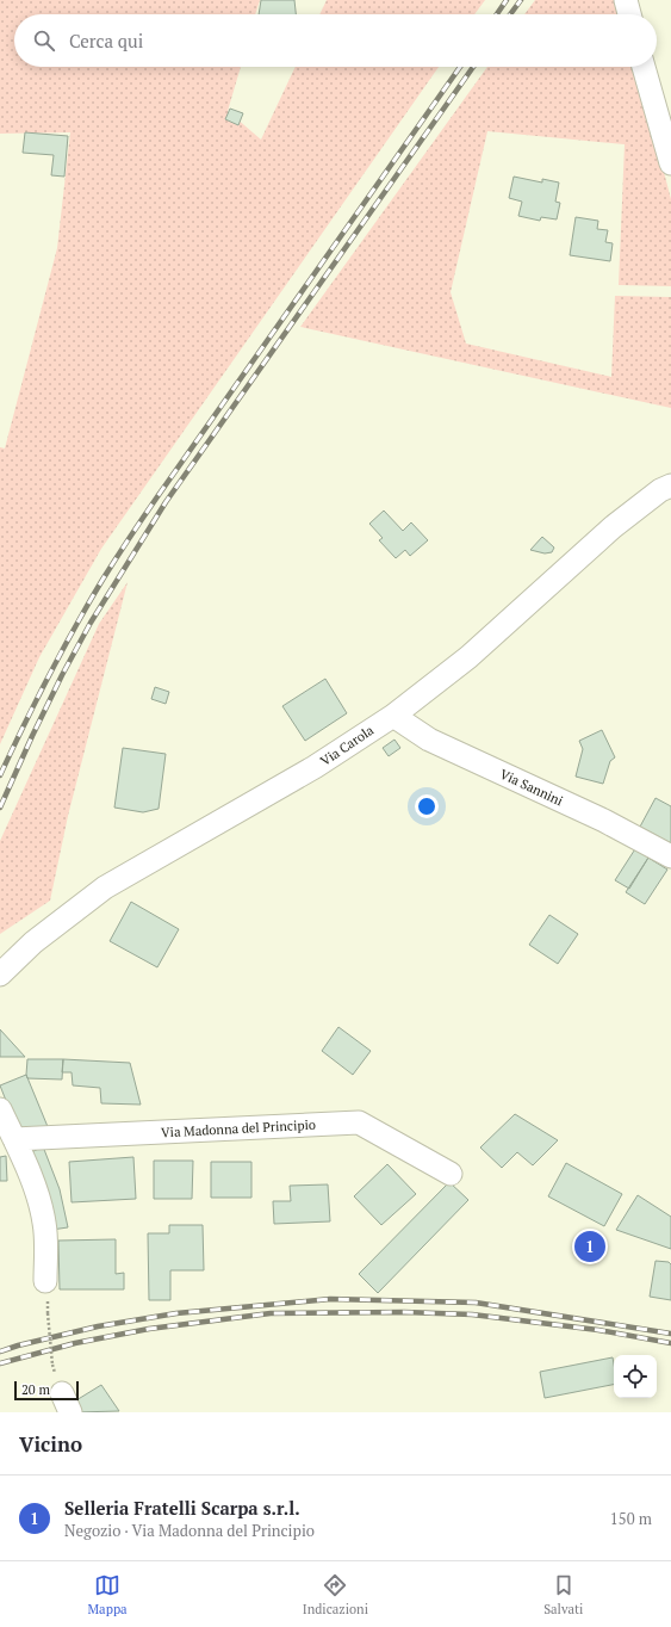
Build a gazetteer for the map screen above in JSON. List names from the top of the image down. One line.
{"streets":{"street":["Via Carola","Via Sannini","Via Madonna del Principio"]},"crossings":[["Via Carola","Via Sannini"]],"scale_bar":"20 m","page":{"search":"Cerca qui","pins":"1","scale":"20 m","heading":"Vicino","list":[{"mark":"1","name":"Selleria Fratelli Scarpa s.r.l.","note":"Negozio · Via Madonna del Principio","value":"150 m"}],"nav":["Mappa","Indicazioni","Salvati"]}}
